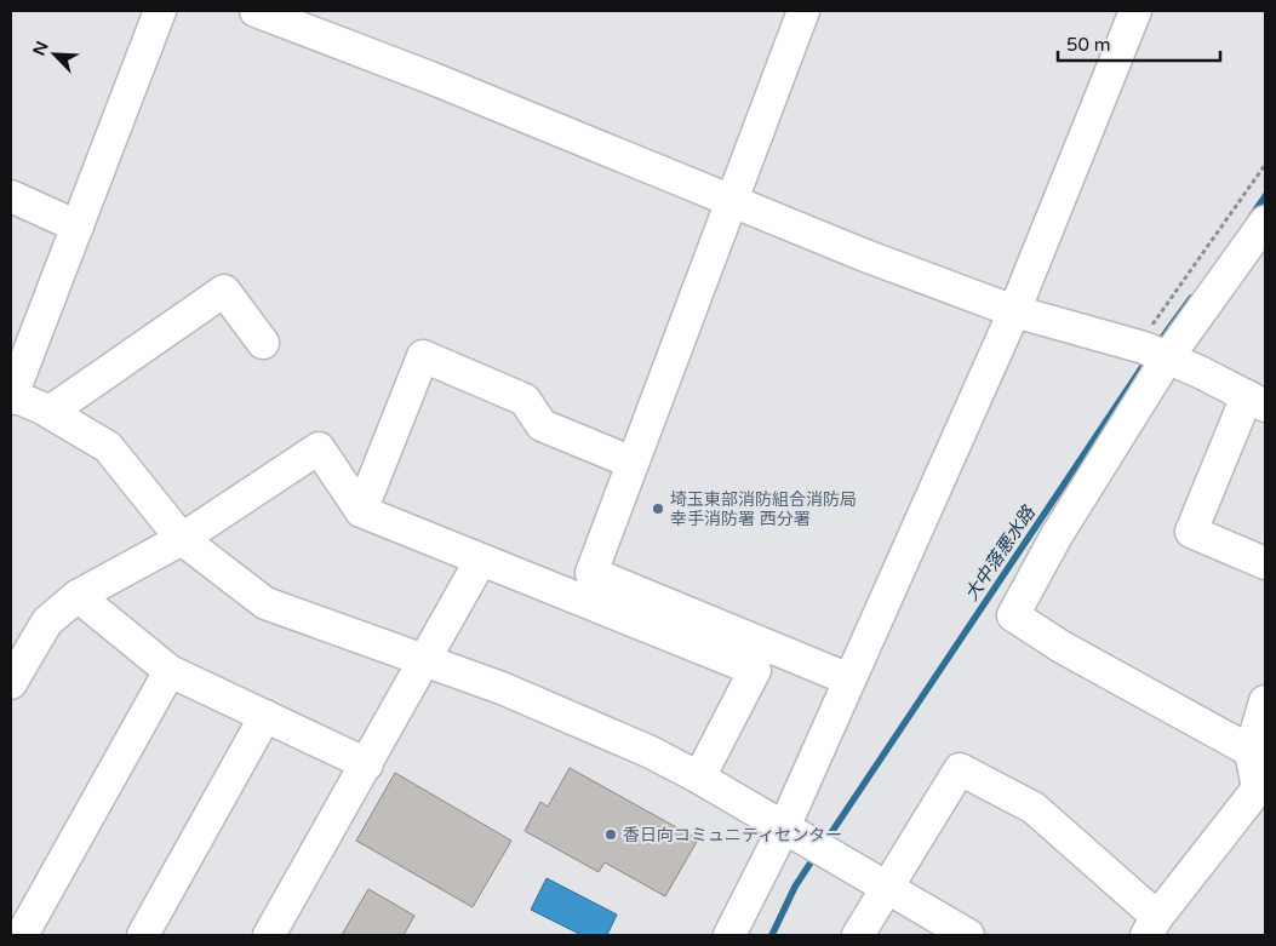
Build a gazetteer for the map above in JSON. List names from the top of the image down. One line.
{"water":["大中落悪水路"],"places":["埼玉東部消防組合消防局 幸手消防署 西分署","香日向コミュニティセンター"],"scale_bar":"50 m","north":"top left"}
